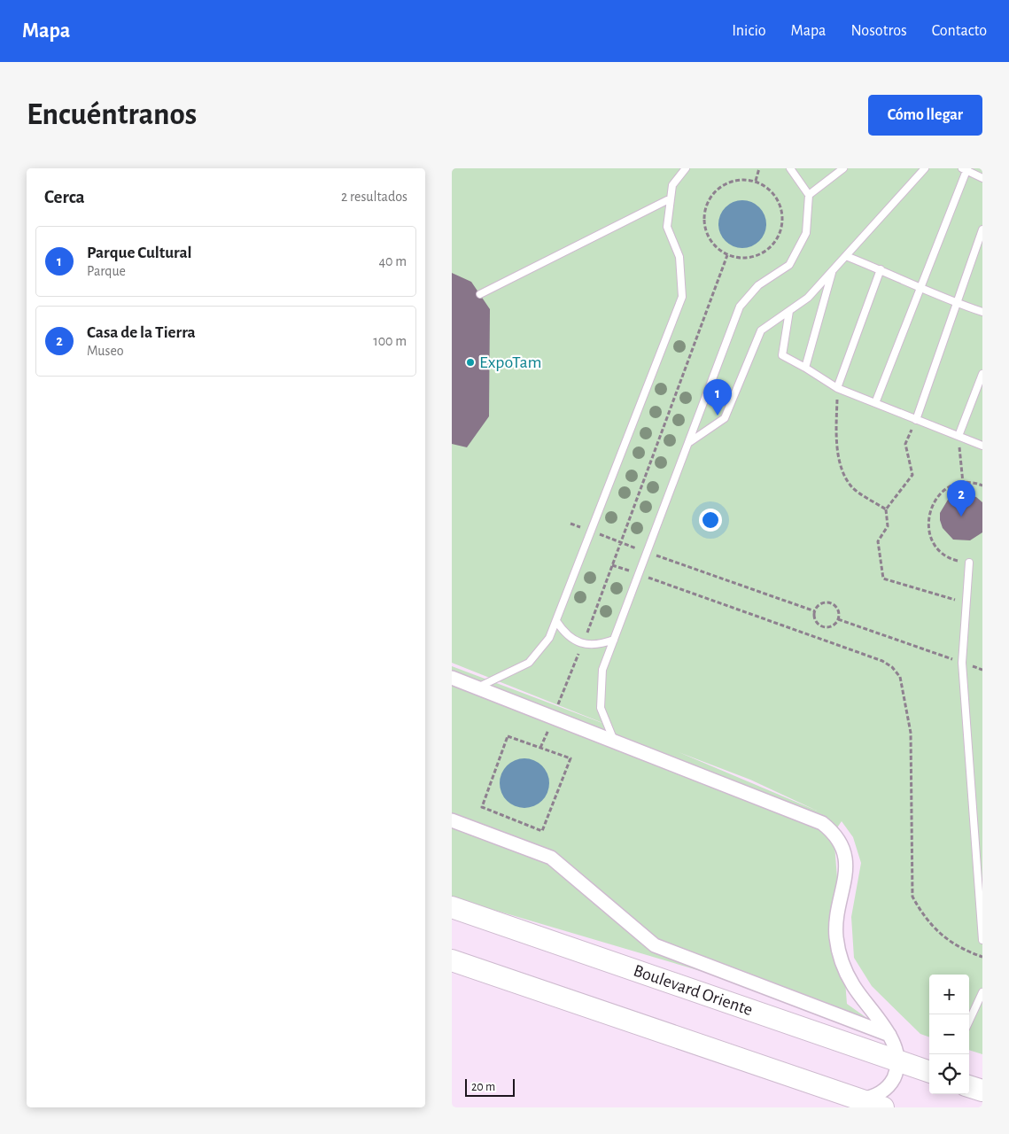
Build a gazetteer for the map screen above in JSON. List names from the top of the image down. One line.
{"streets":{"main road":["Boulevard Oriente"]},"places":["ExpoTam"],"scale_bar":"20 m","page":{"header":"Mapa","nav":["Inicio","Mapa","Nosotros","Contacto"],"buttons":"Cómo llegar","title":"Encuéntranos","heading":["Cerca","2 resultados"],"list":[{"mark":"1","name":"Parque Cultural","note":"Parque","value":"40 m"},{"mark":"2","name":"Casa de la Tierra","note":"Museo","value":"100 m"}],"pins":["1","2"],"map_buttons":["+","−"],"scale":"20 m"}}
